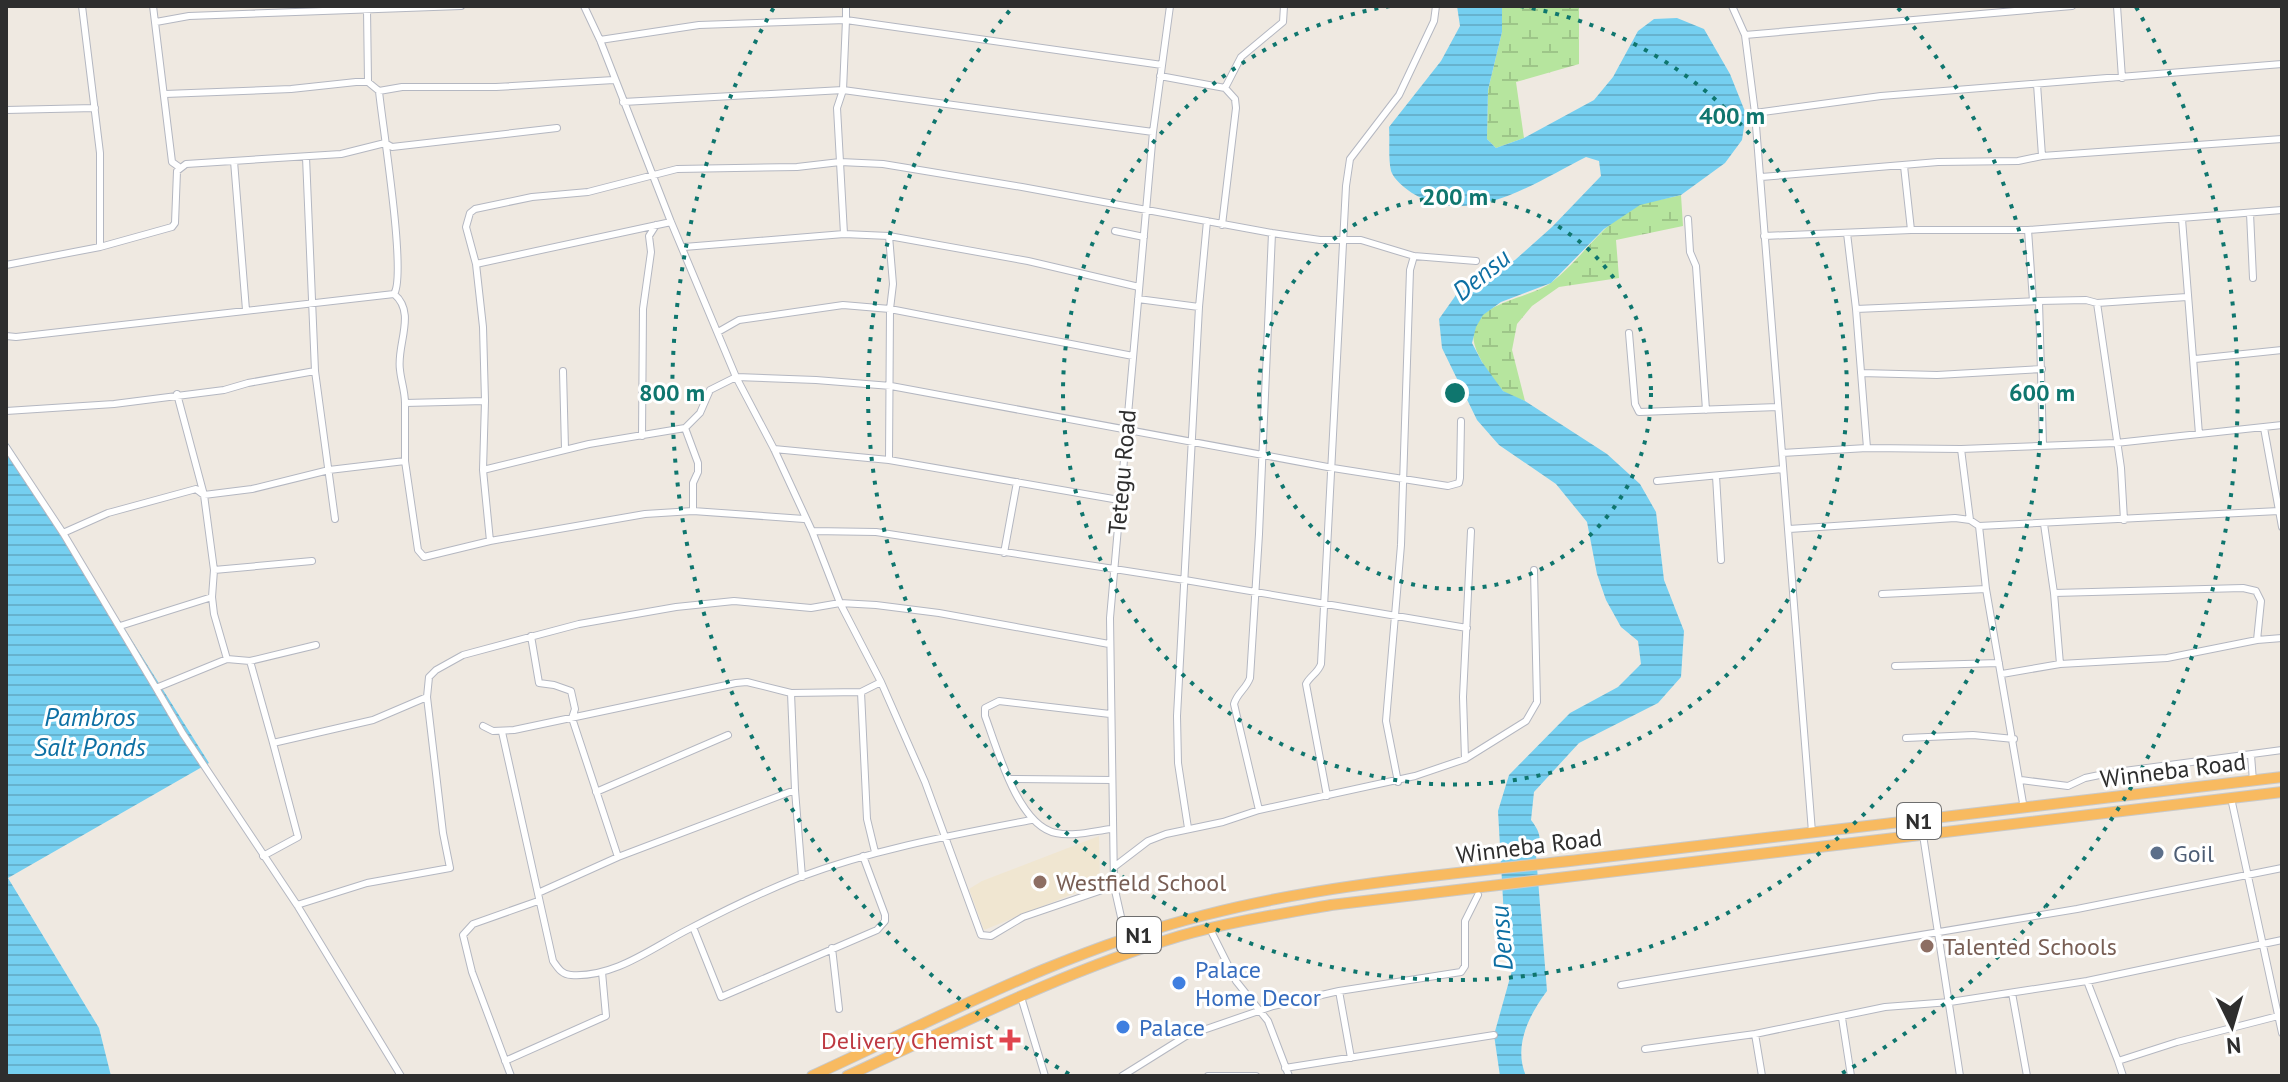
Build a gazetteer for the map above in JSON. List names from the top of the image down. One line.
{"streets":{"highway":["Winneba Road","N1"],"street":["Tetegu Road"]},"crossings":[["Tetegu Road","Winneba Road"]],"water":["Densu","Pambros Salt Ponds"],"places":{"other":["Goil","Westfield School","Talented Schools","Palace Home Decor","Palace"],"health":["Delivery Chemist"]},"north":"bottom","rings":["400 m","200 m","600 m","800 m"]}
